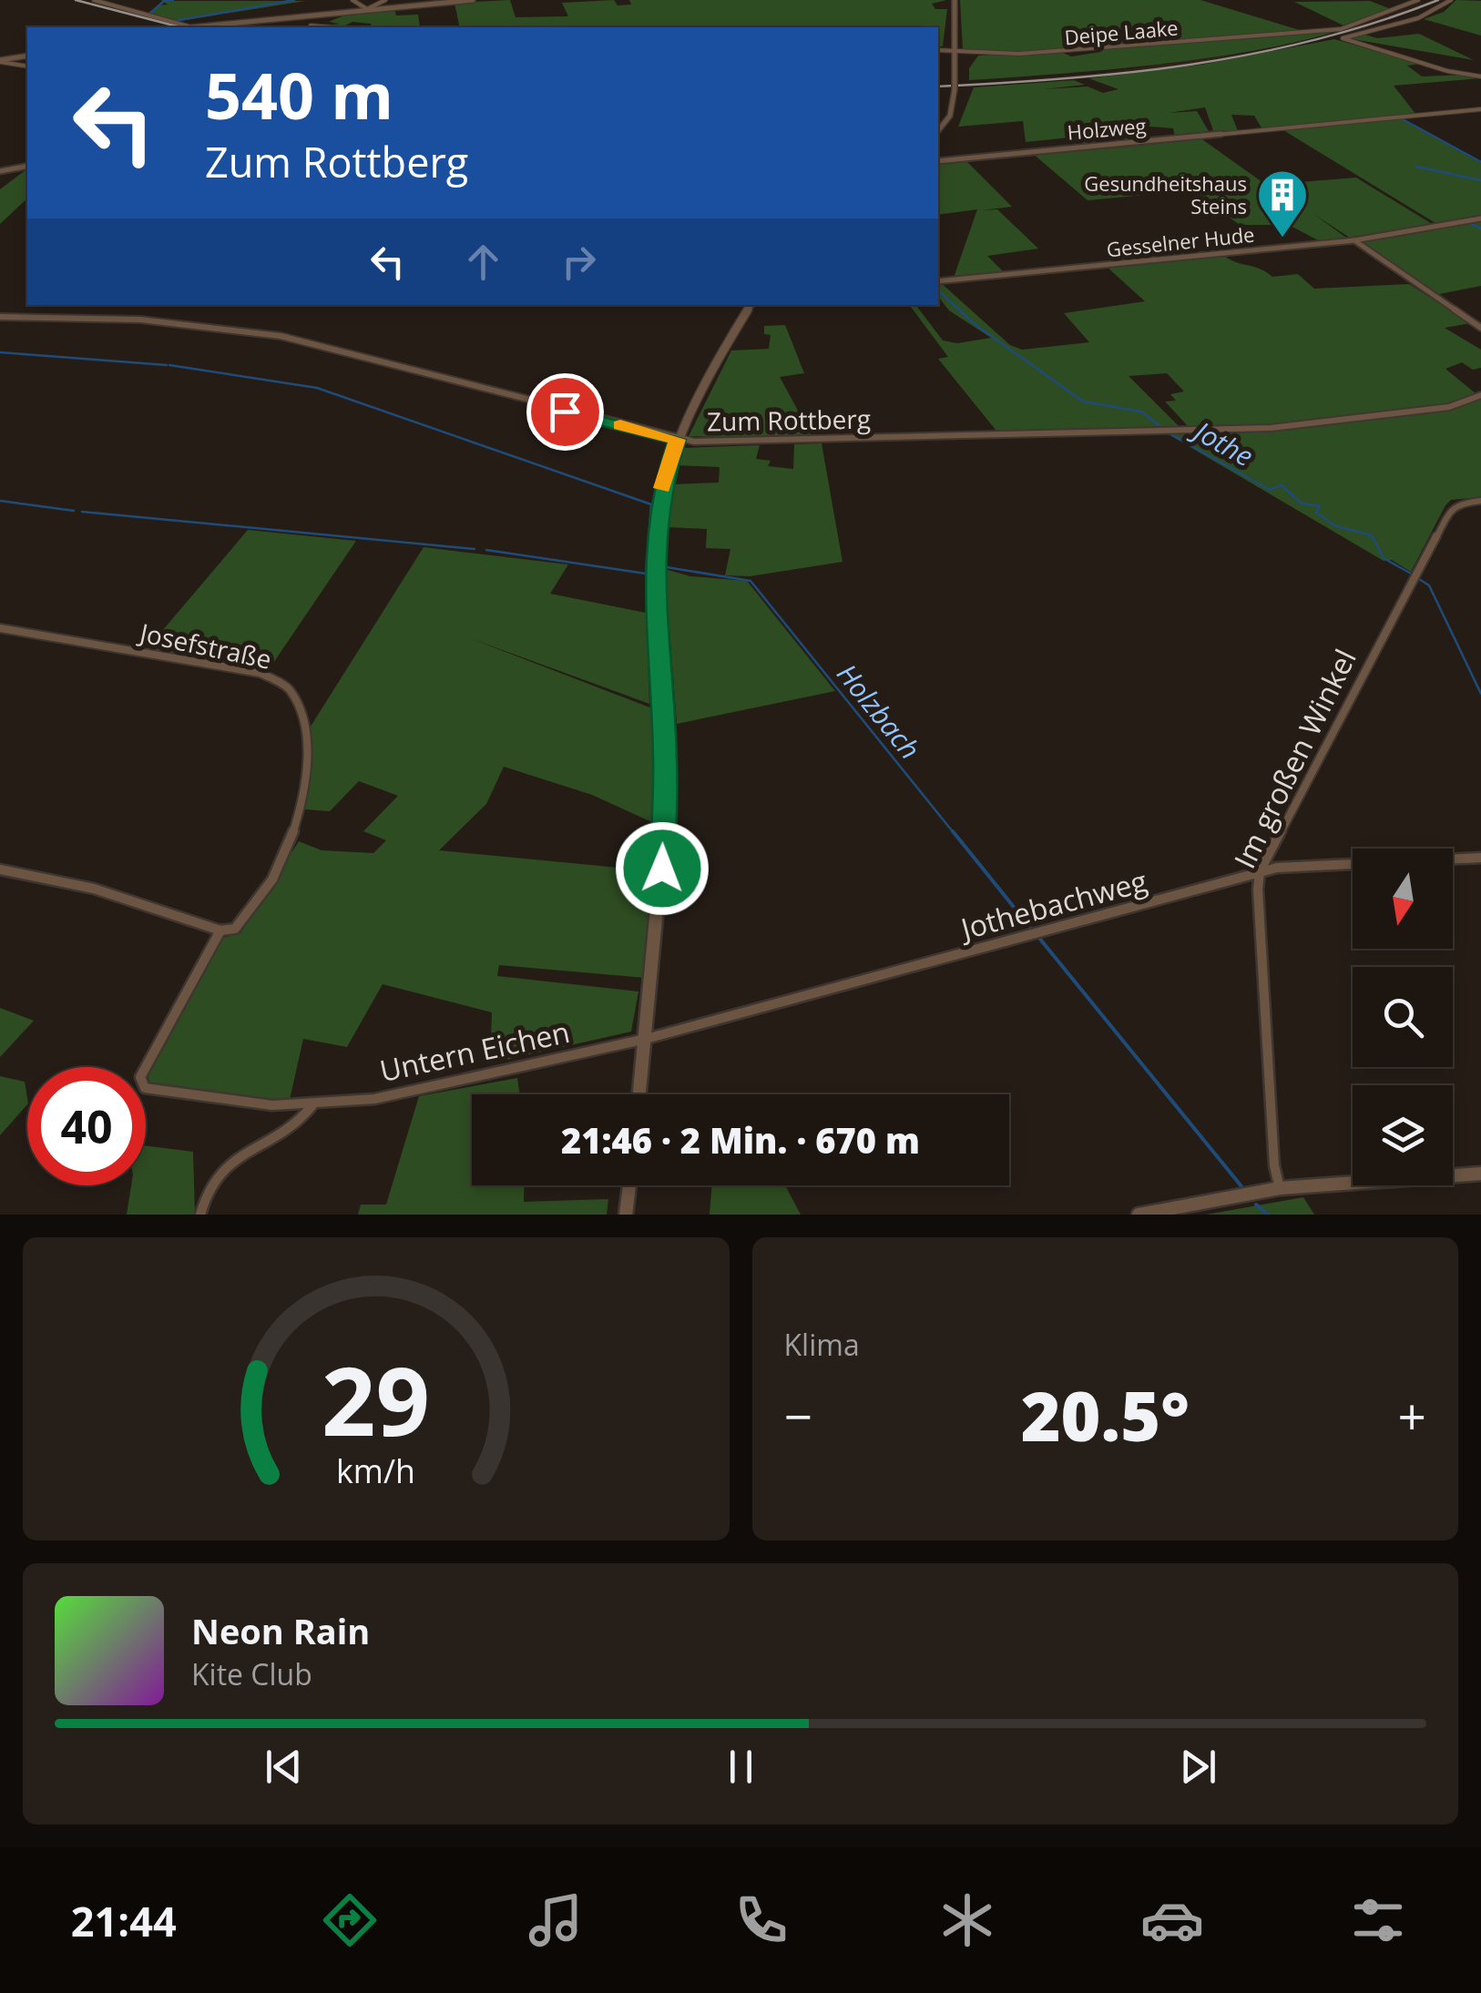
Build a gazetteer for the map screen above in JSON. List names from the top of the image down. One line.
{"streets":{"street":["Deipe Laake","Holzweg","Gesselner Hude","Zum Rottberg","Josefstraße","Im großen Winkel","Jothebachweg","Untern Eichen"]},"crossings":[["Josefstraße","Untern Eichen"],["Im großen Winkel","Jothebachweg"],["Jothebachweg","Untern Eichen"]],"water":["Jothe","Holzbach"],"places":{"building":["Gesundheitshaus Steins"]},"north":"bottom","page":{"turn":["540 m","Zum Rottberg"],"limit":"40","trip":"21:46 · 2 Min. · 670 m","tile":"Klima","heat":["−","20.5°","+"],"song":["Neon Rain","Kite Club"],"tabs":"21:44","gauge":["29","km/h"]}}
